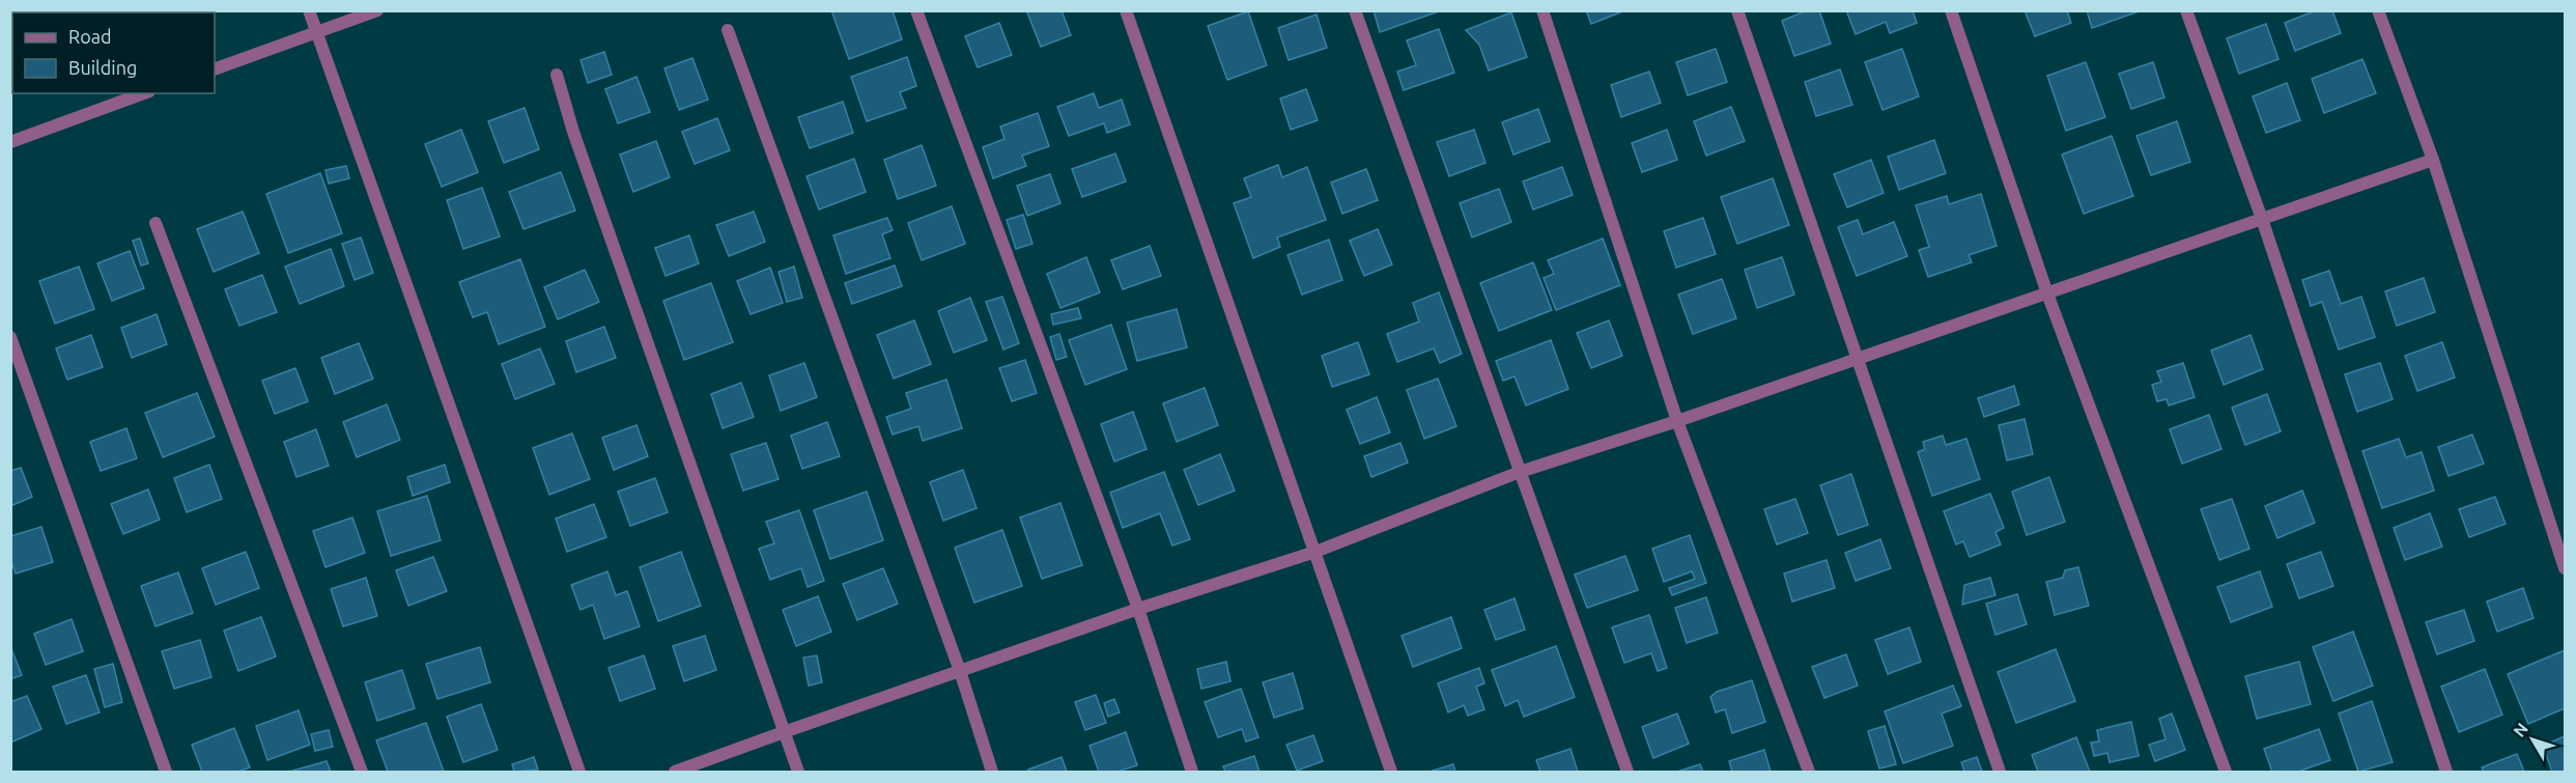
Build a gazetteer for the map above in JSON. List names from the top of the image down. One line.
{"legend":["Road","Building"],"north":"top left"}
